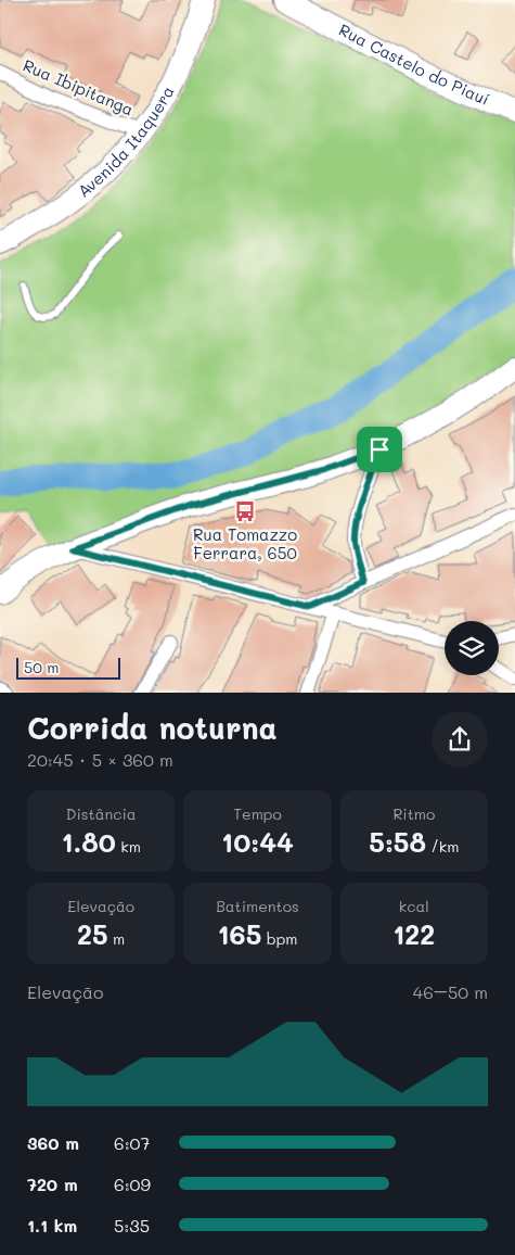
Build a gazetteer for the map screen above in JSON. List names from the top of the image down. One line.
{"streets":{"main road":["Rua Castelo do Piauí","Avenida Itaquera"],"street":["Rua Ibipitanga"]},"crossings":[["Rua Ibipitanga","Avenida Itaquera"]],"places":{"bus stop":["Rua Tomazzo Ferrara, 650"]},"scale_bar":"50 m","page":{"scale":"50 m","heading":["Corrida noturna","20:45 · 5 × 360 m"],"stats":[["Distância","1.80 km"],["Tempo","10:44"],["Ritmo","5:58 /km"],["Elevação","25 m"],["Batimentos","165 bpm"],["kcal","122"]],"chart":["Elevação","46–50 m"],"list":[{"name":"360 m","note":"6:07"},{"name":"720 m","note":"6:09"},{"name":"1.1 km","note":"5:35"}]}}
